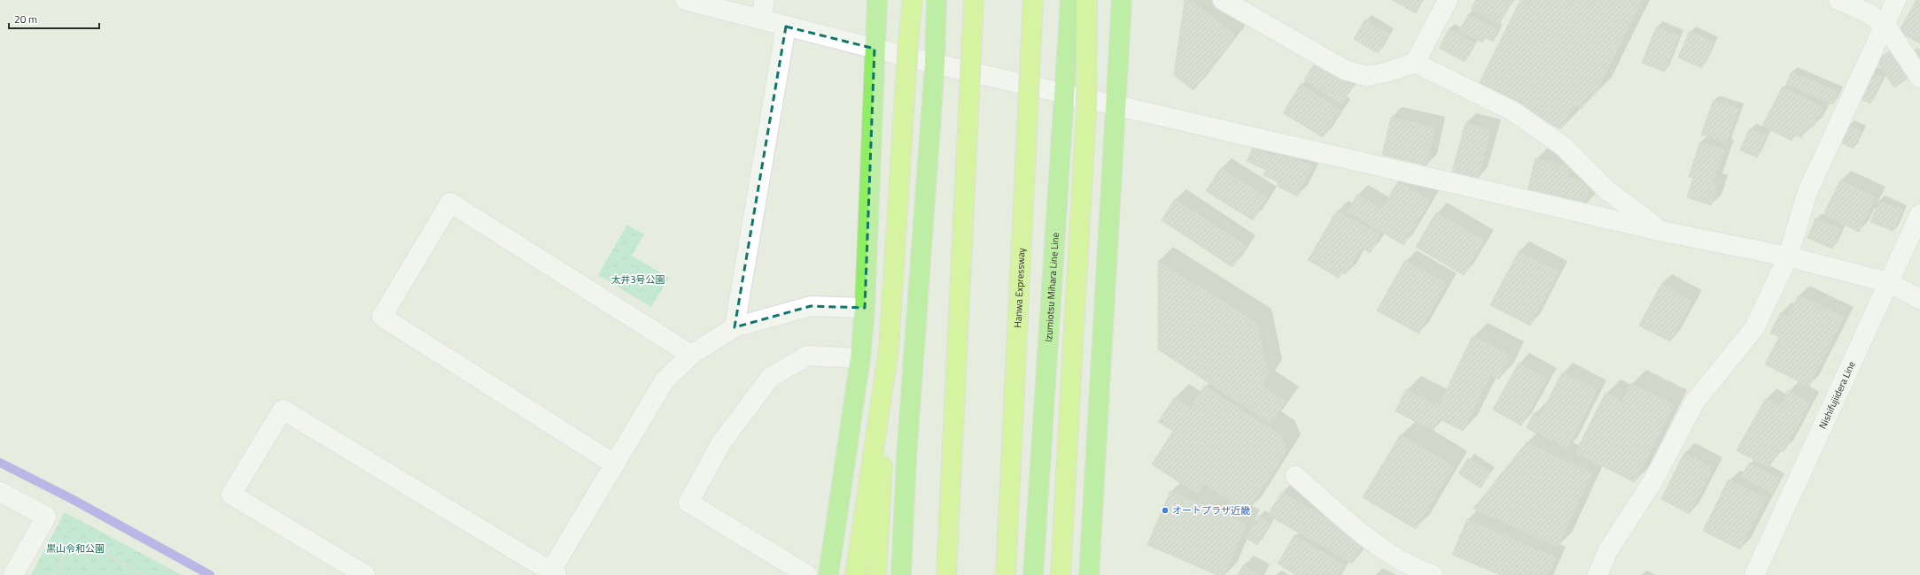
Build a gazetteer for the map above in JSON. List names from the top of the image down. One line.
{"streets":{"highway":["Hanwa Expressway"],"main road":["Izumiotsu Mihara Line Line"],"street":["Nishifujiidera Line"]},"parks":["太井3号公園","黒山令和公園"],"places":["オートプラザ近畿"],"scale_bar":"20 m"}
